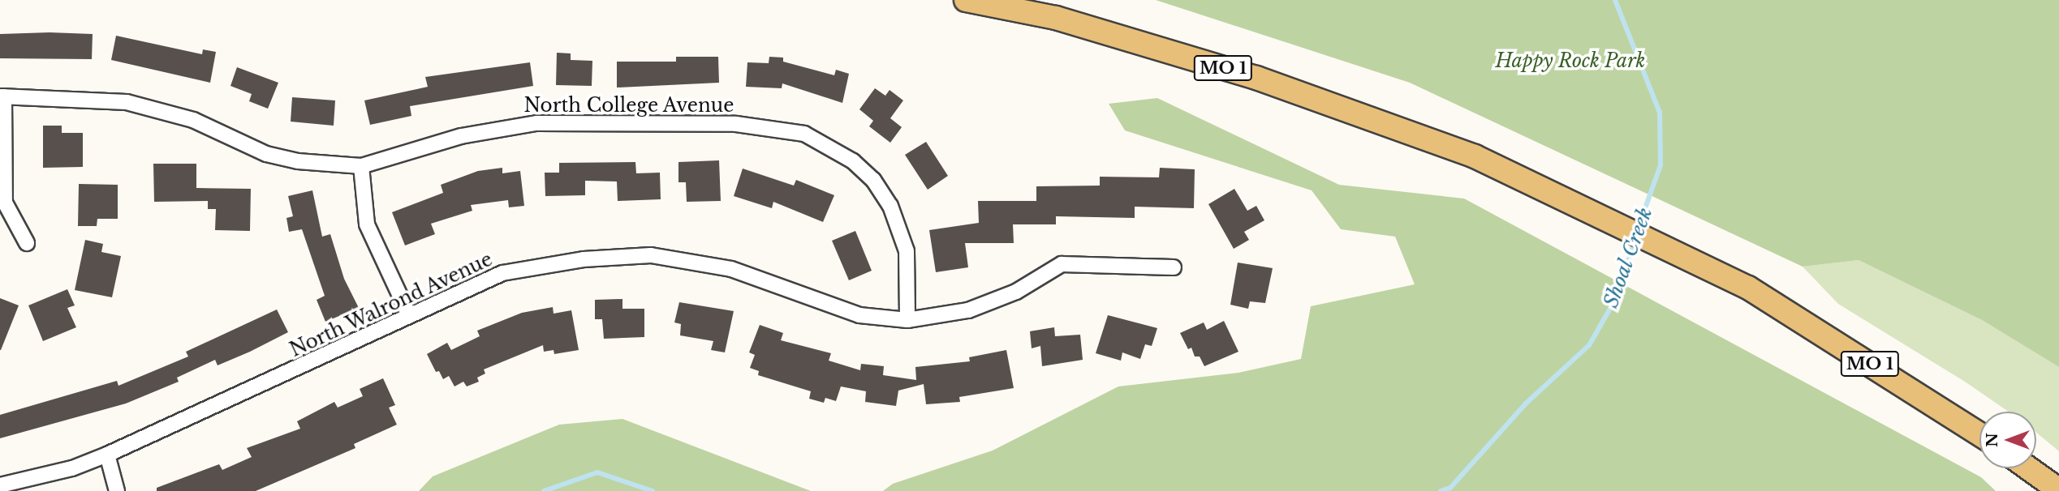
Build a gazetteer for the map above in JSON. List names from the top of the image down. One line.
{"streets":{"main road":["MO 1"],"street":["North College Avenue","North Walrond Avenue"]},"crossings":[["North College Avenue","North Walrond Avenue"]],"water":["Shoal Creek"],"parks":["Happy Rock Park"],"north":"left"}
